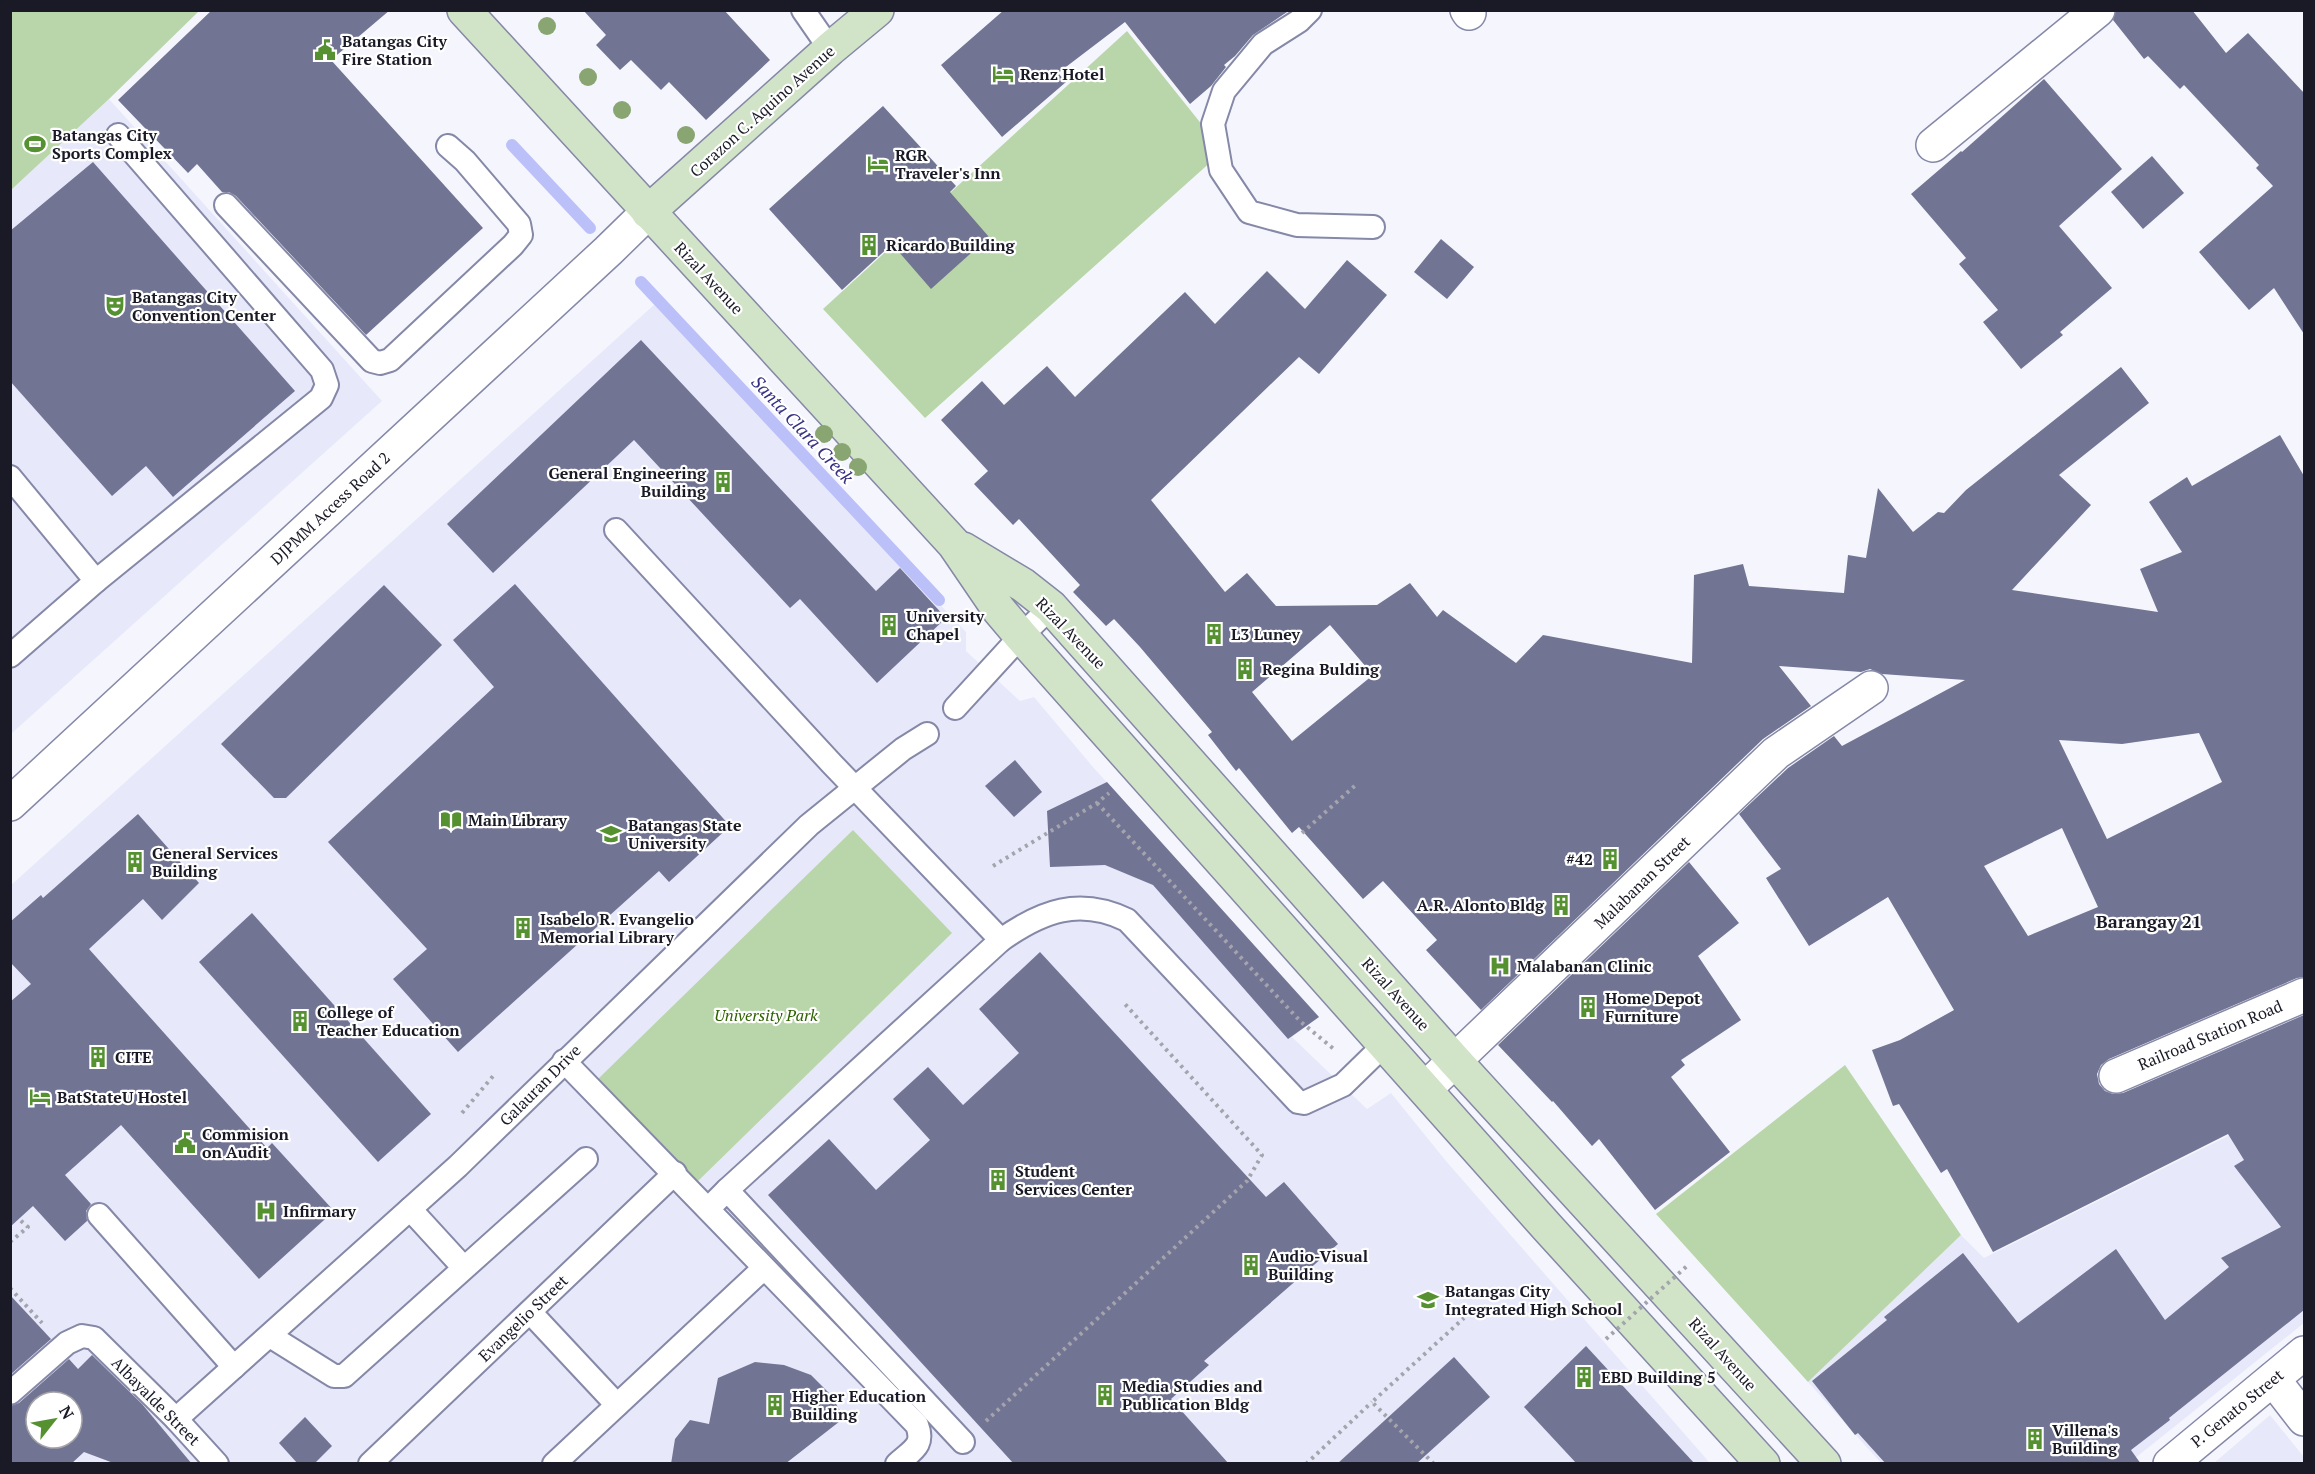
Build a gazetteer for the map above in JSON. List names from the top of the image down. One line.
{"streets":{"main road":["Corazon C. Aquino Avenue","Rizal Avenue"],"street":["DJPMM Access Road 2","Malabanan Street","Railroad Station Road","P. Genato Street"],"lane":["Galauran Drive","Evangelio Street","Albayalde Street"]},"crossings":[["Corazon C. Aquino Avenue","Rizal Avenue"],["Corazon C. Aquino Avenue","DJPMM Access Road 2"],["Rizal Avenue","DJPMM Access Road 2"],["Rizal Avenue","Malabanan Street"],["Galauran Drive","Albayalde Street"]],"districts":["Barangay 21"],"water":["Santa Clara Creek"],"parks":["University Park"],"places":{"public building":["Batangas City Fire Station","Commision on Audit"],"hotel":["Renz Hotel","RGR Traveler's Inn","BatStateU Hostel"],"sports":["Batangas City Sports Complex"],"building":["Ricardo Building","General Engineering Building","University Chapel","L3 Luney","Regina Bulding","#42","General Services Building","A.R. Alonto Bldg","Isabelo R. Evangelio Memorial Library","Home Depot Furniture","College of Teacher Education","CITE","Student Services Center","Audio-Visual Building","EBD Building 5","Media Studies and Publication Bldg","Higher Education Building","Villena's Building"],"theatre":["Batangas City Convention Center"],"library":["Main Library"],"school or university":["Batangas State University","Batangas City Integrated High School"],"hospital":["Malabanan Clinic","Infirmary"]},"north":"top right"}
